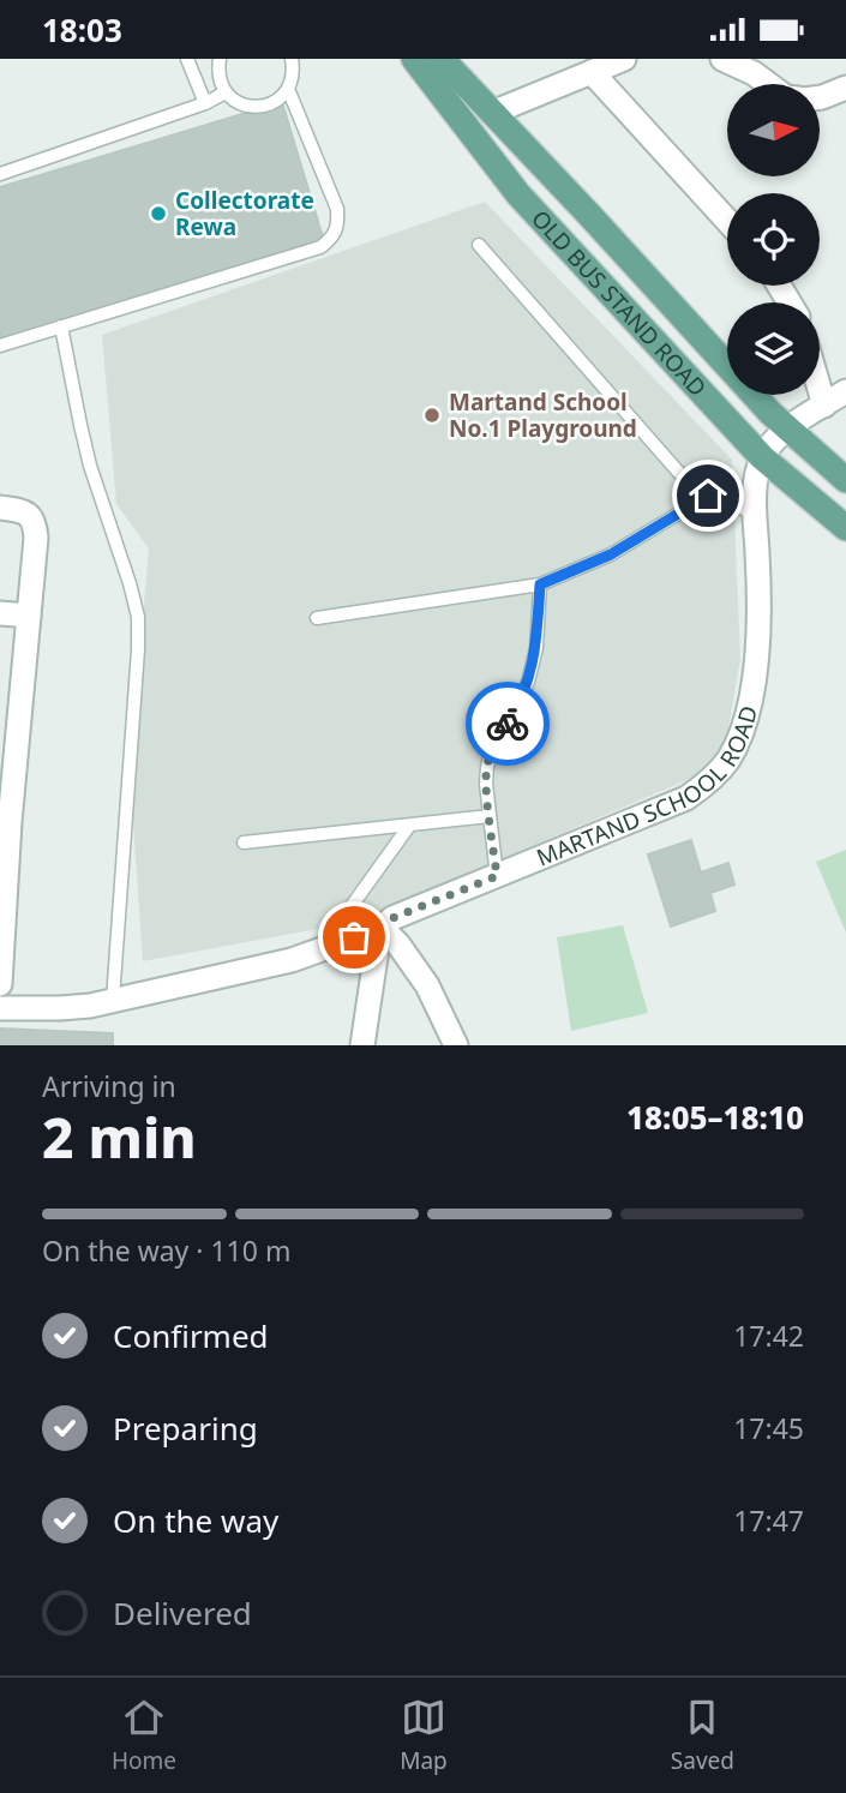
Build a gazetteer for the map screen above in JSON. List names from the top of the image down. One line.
{"streets":{"main road":["OLD BUS STAND ROAD"],"street":["MARTAND SCHOOL ROAD"]},"crossings":[["OLD BUS STAND ROAD","MARTAND SCHOOL ROAD"]],"places":["Collectorate Rewa","Martand School No.1 Playground"],"north":"right","page":{"status":"18:03","heading":["2 min","Arriving in","18:05–18:10"],"bar":"On the way · 110 m","list":[["Confirmed","17:42"],["Preparing","17:45"],["On the way","17:47"],"Delivered"],"tabs":["Home","Map","Saved"]}}
